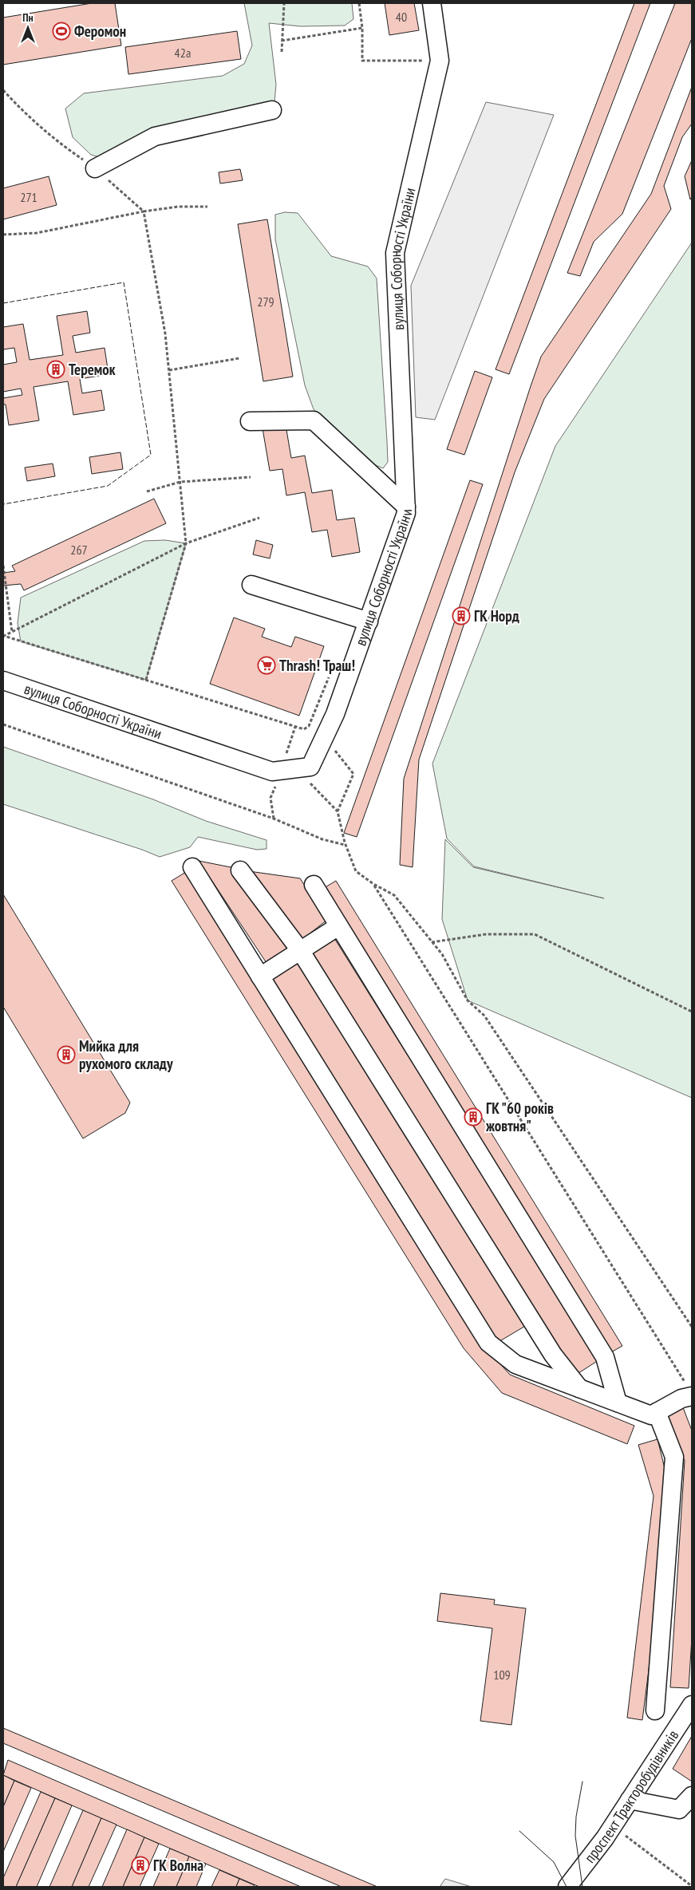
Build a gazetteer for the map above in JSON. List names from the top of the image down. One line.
{"streets":{"street":["вулиця Соборності України","проспект Тракторобудівників"]},"places":{"sports":["Феромон"],"building":["Теремок","ГК Норд","Мийка для рухомого складу","ГК \"60 років жовтня\"","ГК Волна"],"supermarket":["Thrash! Траш!"]},"house_numbers":["40","42а","271","279","267","109"],"north":"top"}
